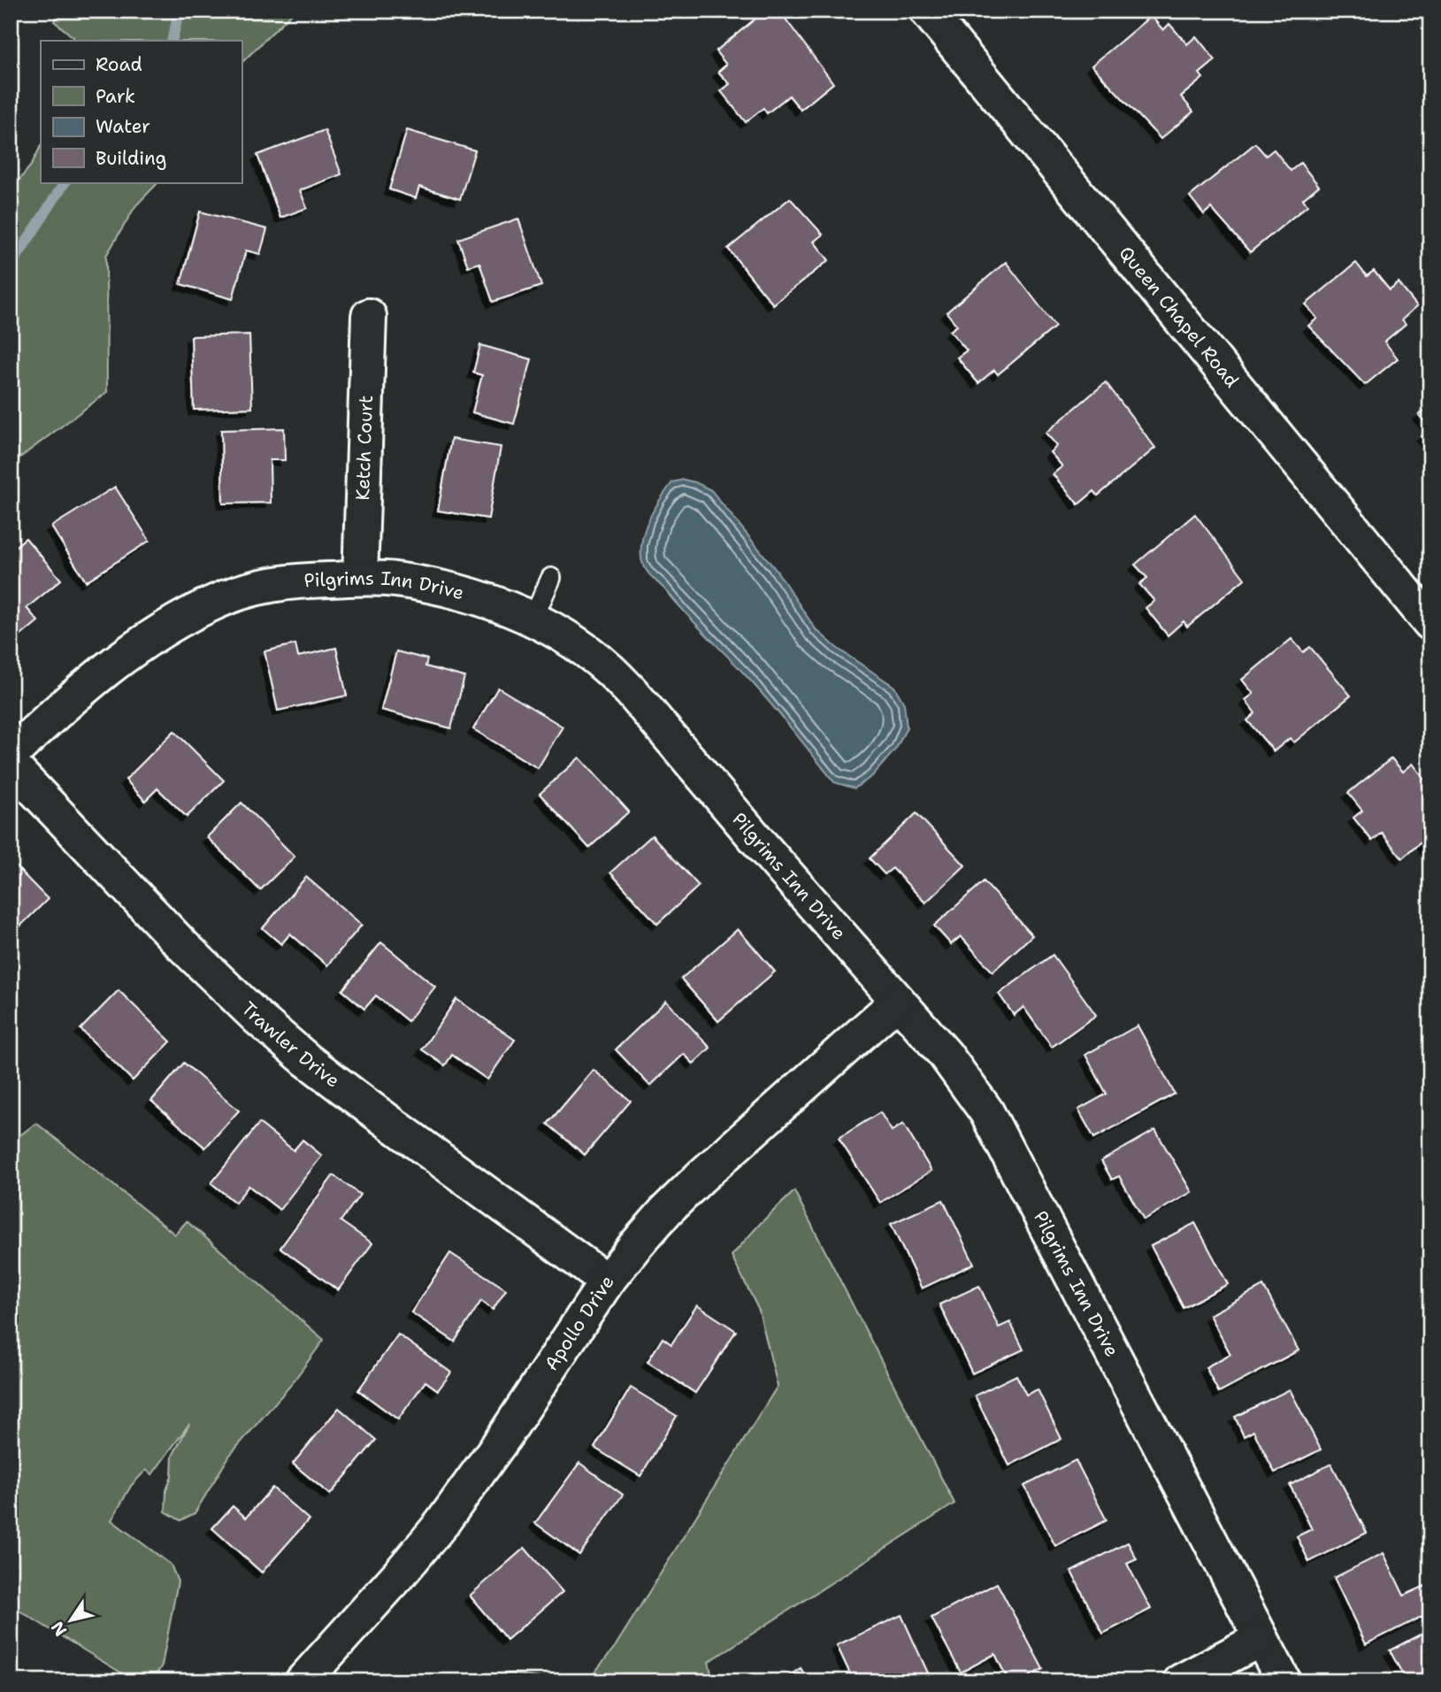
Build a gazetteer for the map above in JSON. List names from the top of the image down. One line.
{"streets":{"street":["Queen Chapel Road","Ketch Court","Pilgrims Inn Drive","Trawler Drive","Apollo Drive"]},"crossings":[["Ketch Court","Pilgrims Inn Drive"],["Pilgrims Inn Drive","Apollo Drive"],["Trawler Drive","Apollo Drive"]],"legend":["Road","Park","Water","Building"],"north":"bottom left"}
